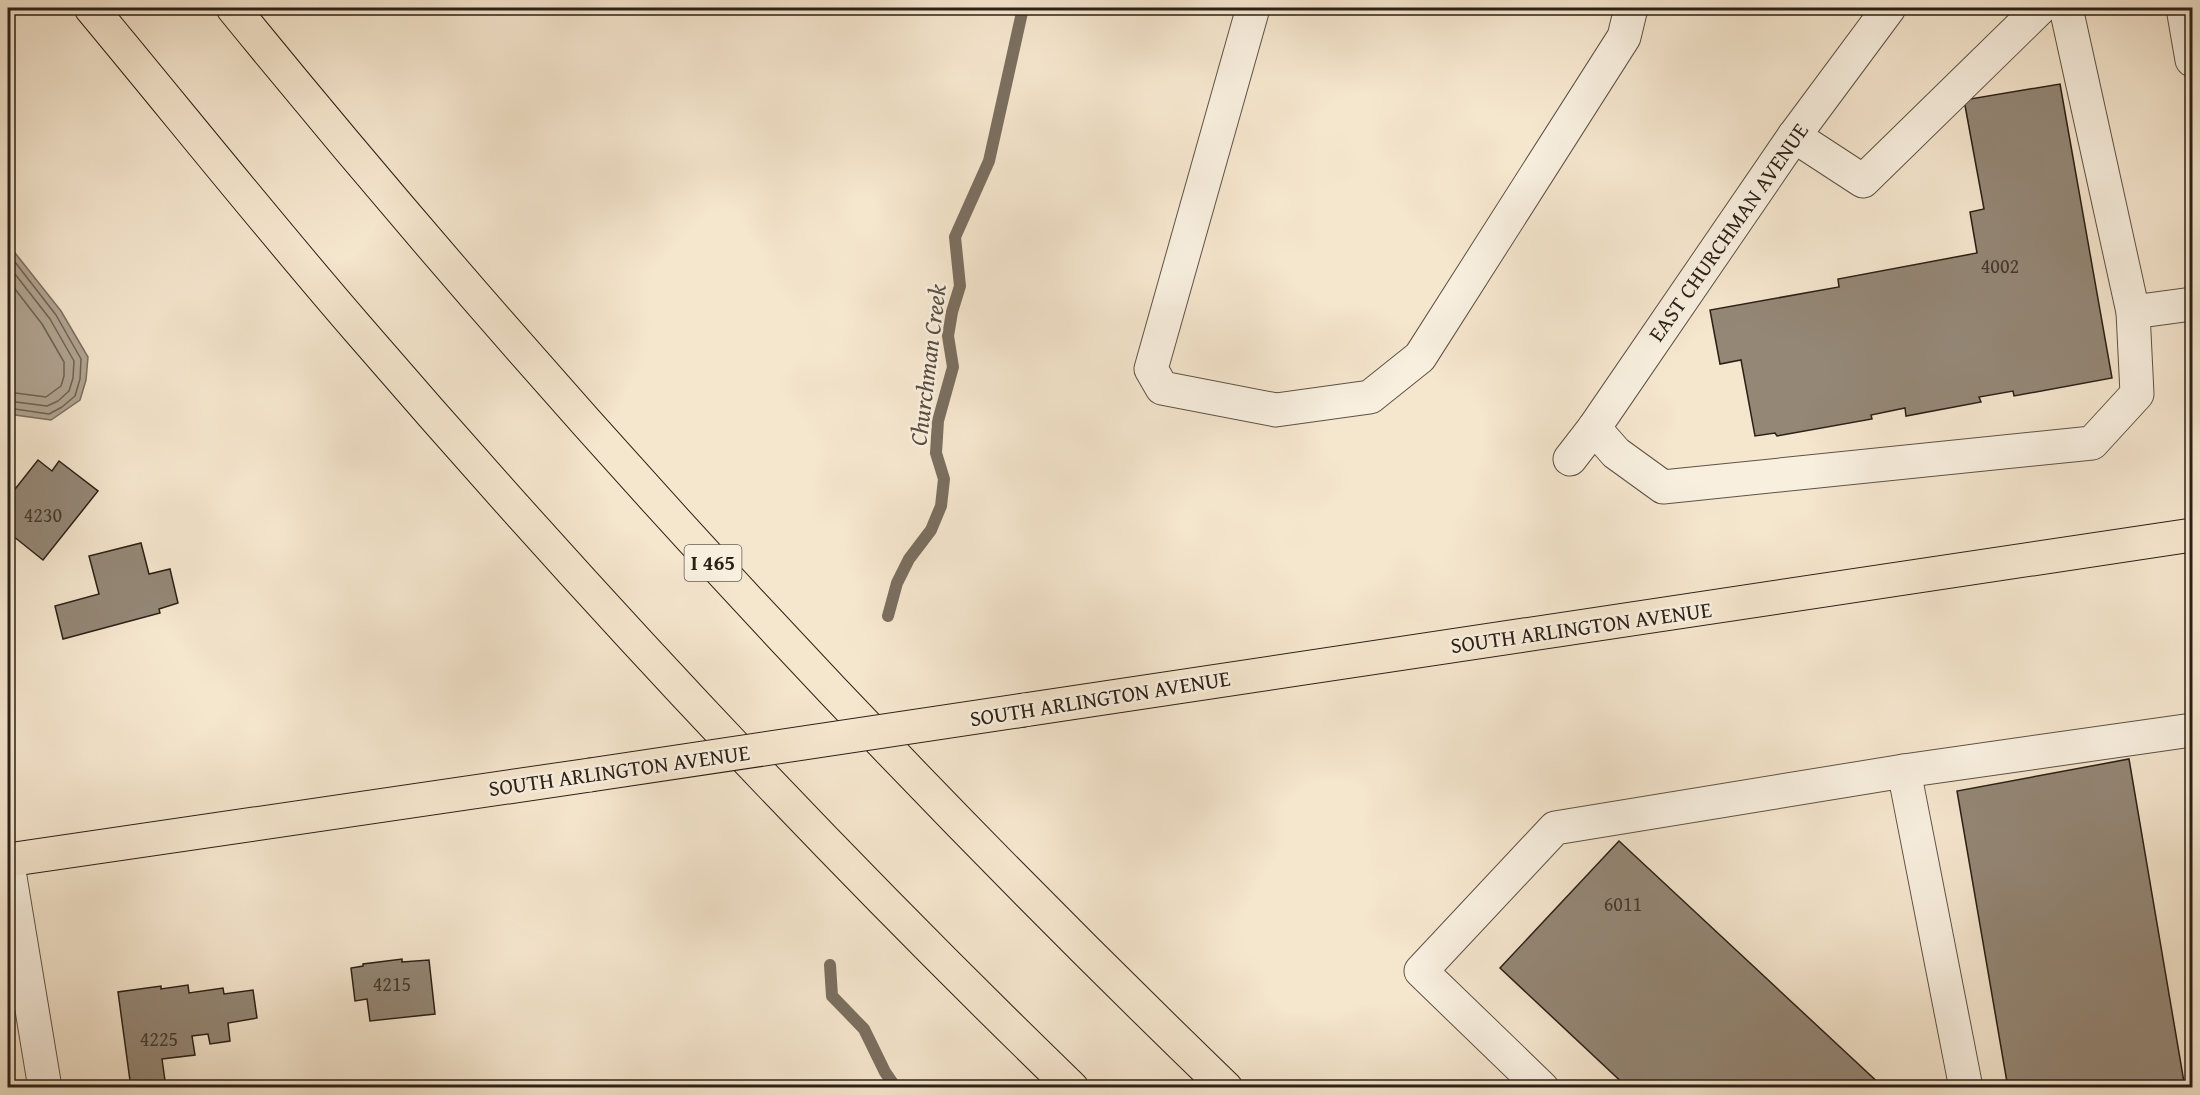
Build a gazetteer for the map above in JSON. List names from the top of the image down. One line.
{"streets":{"main road":["I 465","SOUTH ARLINGTON AVENUE"],"street":["EAST CHURCHMAN AVENUE"]},"water":["Churchman Creek"],"house_numbers":["4002","4230","6011","4215","4225"]}
